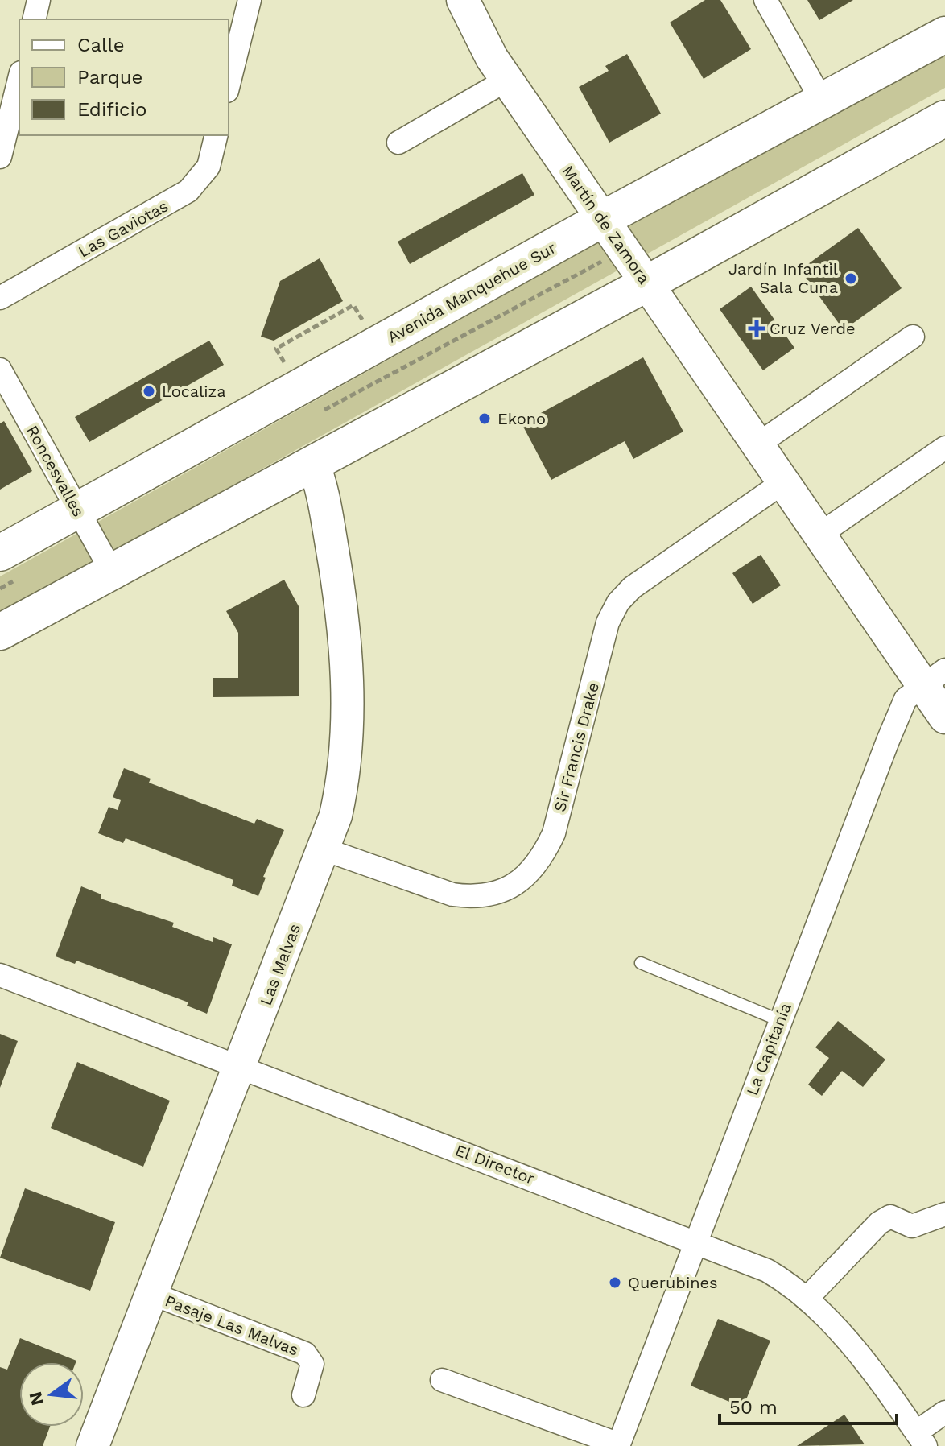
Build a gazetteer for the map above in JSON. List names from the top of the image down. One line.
{"streets":{"main road":["Avenida Manquehue Sur"],"street":["Martín de Zamora","Las Gaviotas","Roncesvalles","Sir Francis Drake","Las Malvas","La Capitanía","El Director","Pasaje Las Malvas"]},"crossings":[["Martín de Zamora","Avenida Manquehue Sur"],["Martín de Zamora","Sir Francis Drake"],["Martín de Zamora","La Capitanía"],["Avenida Manquehue Sur","Roncesvalles"],["Sir Francis Drake","Las Malvas"],["Las Malvas","El Director"],["Las Malvas","Pasaje Las Malvas"],["La Capitanía","El Director"]],"places":{"other":["Jardín Infantil Sala Cuna","Localiza","Ekono","Querubines"],"health":["Cruz Verde"]},"legend":["Calle","Parque","Edificio"],"scale_bar":"50 m","north":"left"}
